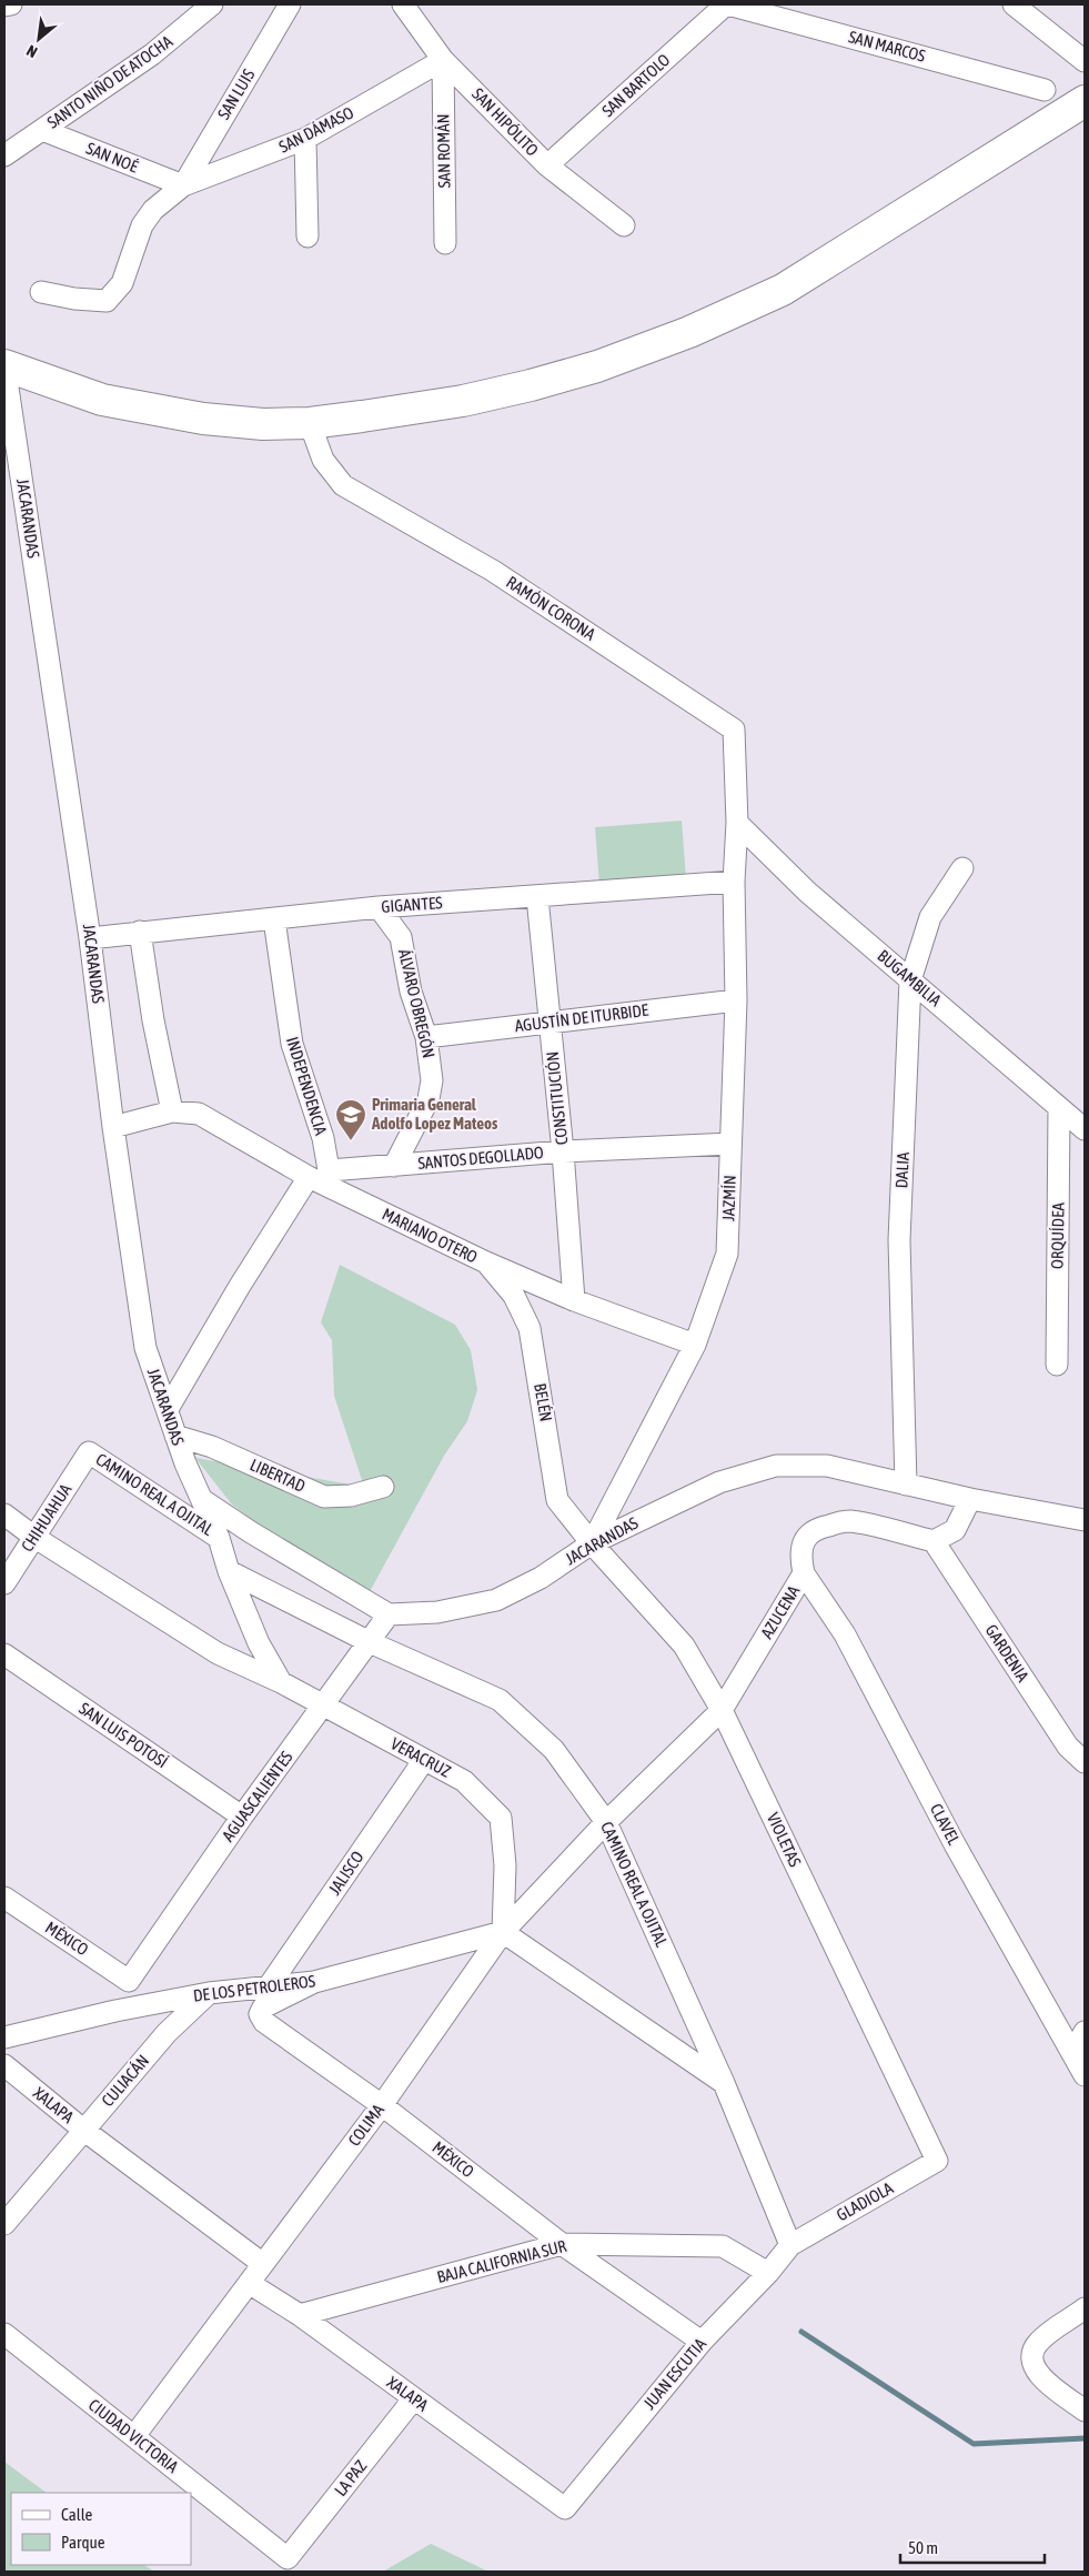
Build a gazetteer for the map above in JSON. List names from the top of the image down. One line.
{"streets":{"street":["SAN MARCOS","SANTO NIÑO DE ATOCHA","SAN BARTOLO","SAN LUIS","SAN HIPÓLITO","SAN DÁMASO","SAN ROMÁN","SAN NOÉ","JACARANDAS","RAMÓN CORONA","GIGANTES","BUGAMBILIA","ÁLVARO OBREGÓN","AGUSTÍN DE ITURBIDE","INDEPENDENCIA","CONSTITUCIÓN","SANTOS DEGOLLADO","DALIA","JAZMÍN","MARIANO OTERO","ORQUÍDEA","BELÉN","LIBERTAD","CAMINO REAL A OJITAL","CHIHUAHUA","AZUCENA","GARDENIA","SAN LUIS POTOSÍ","VERACRUZ","AGUASCALIENTES","CLAVEL","VIOLETAS","JALISCO","MÉXICO","DE LOS PETROLEROS","CULIACÁN","XALAPA","COLIMA","GLADIOLA","BAJA CALIFORNIA SUR","JUAN ESCUTIA","CIUDAD VICTORIA","LA PAZ"]},"crossings":[["SAN MARCOS","SAN BARTOLO"],["SANTO NIÑO DE ATOCHA","SAN NOÉ"],["SAN BARTOLO","SAN HIPÓLITO"],["SAN LUIS","SAN DÁMASO"],["SAN LUIS","SAN NOÉ"],["SAN HIPÓLITO","SAN DÁMASO"],["SAN HIPÓLITO","SAN ROMÁN"],["SAN DÁMASO","SAN ROMÁN"],["SAN DÁMASO","SAN NOÉ"],["JACARANDAS","GIGANTES"],["JACARANDAS","DALIA"],["JACARANDAS","JAZMÍN"],["JACARANDAS","MARIANO OTERO"],["JACARANDAS","BELÉN"],["JACARANDAS","LIBERTAD"],["JACARANDAS","CAMINO REAL A OJITAL"],["JACARANDAS","AGUASCALIENTES"],["JACARANDAS","VIOLETAS"],["RAMÓN CORONA","BUGAMBILIA"],["RAMÓN CORONA","JAZMÍN"],["GIGANTES","ÁLVARO OBREGÓN"],["GIGANTES","INDEPENDENCIA"],["GIGANTES","CONSTITUCIÓN"],["GIGANTES","JAZMÍN"],["BUGAMBILIA","DALIA"],["BUGAMBILIA","JAZMÍN"],["BUGAMBILIA","ORQUÍDEA"],["ÁLVARO OBREGÓN","AGUSTÍN DE ITURBIDE"],["ÁLVARO OBREGÓN","SANTOS DEGOLLADO"],["AGUSTÍN DE ITURBIDE","CONSTITUCIÓN"],["AGUSTÍN DE ITURBIDE","JAZMÍN"],["INDEPENDENCIA","SANTOS DEGOLLADO"],["INDEPENDENCIA","MARIANO OTERO"],["CONSTITUCIÓN","SANTOS DEGOLLADO"],["CONSTITUCIÓN","MARIANO OTERO"],["SANTOS DEGOLLADO","JAZMÍN"],["SANTOS DEGOLLADO","MARIANO OTERO"],["JAZMÍN","MARIANO OTERO"],["JAZMÍN","BELÉN"],["JAZMÍN","VIOLETAS"],["MARIANO OTERO","BELÉN"],["BELÉN","VIOLETAS"],["CAMINO REAL A OJITAL","CHIHUAHUA"],["CAMINO REAL A OJITAL","AZUCENA"],["CAMINO REAL A OJITAL","AGUASCALIENTES"],["CAMINO REAL A OJITAL","COLIMA"],["CAMINO REAL A OJITAL","GLADIOLA"],["CAMINO REAL A OJITAL","JUAN ESCUTIA"],["CHIHUAHUA","VERACRUZ"],["AZUCENA","GARDENIA"],["AZUCENA","CLAVEL"],["AZUCENA","VIOLETAS"],["AZUCENA","COLIMA"],["SAN LUIS POTOSÍ","AGUASCALIENTES"],["VERACRUZ","AGUASCALIENTES"],["VERACRUZ","JALISCO"],["VERACRUZ","DE LOS PETROLEROS"],["VERACRUZ","COLIMA"],["AGUASCALIENTES","MÉXICO"],["VIOLETAS","GLADIOLA"],["JALISCO","DE LOS PETROLEROS"],["MÉXICO","DE LOS PETROLEROS"],["MÉXICO","COLIMA"],["MÉXICO","BAJA CALIFORNIA SUR"],["MÉXICO","JUAN ESCUTIA"],["DE LOS PETROLEROS","CULIACÁN"],["DE LOS PETROLEROS","COLIMA"],["CULIACÁN","XALAPA"],["XALAPA","COLIMA"],["XALAPA","BAJA CALIFORNIA SUR"],["XALAPA","JUAN ESCUTIA"],["XALAPA","LA PAZ"],["COLIMA","CIUDAD VICTORIA"],["GLADIOLA","JUAN ESCUTIA"],["BAJA CALIFORNIA SUR","JUAN ESCUTIA"],["CIUDAD VICTORIA","LA PAZ"]],"places":{"school or university":["Primaria General Adolfo Lopez Mateos"]},"legend":["Calle","Parque"],"scale_bar":"50 m","north":"bottom left"}
